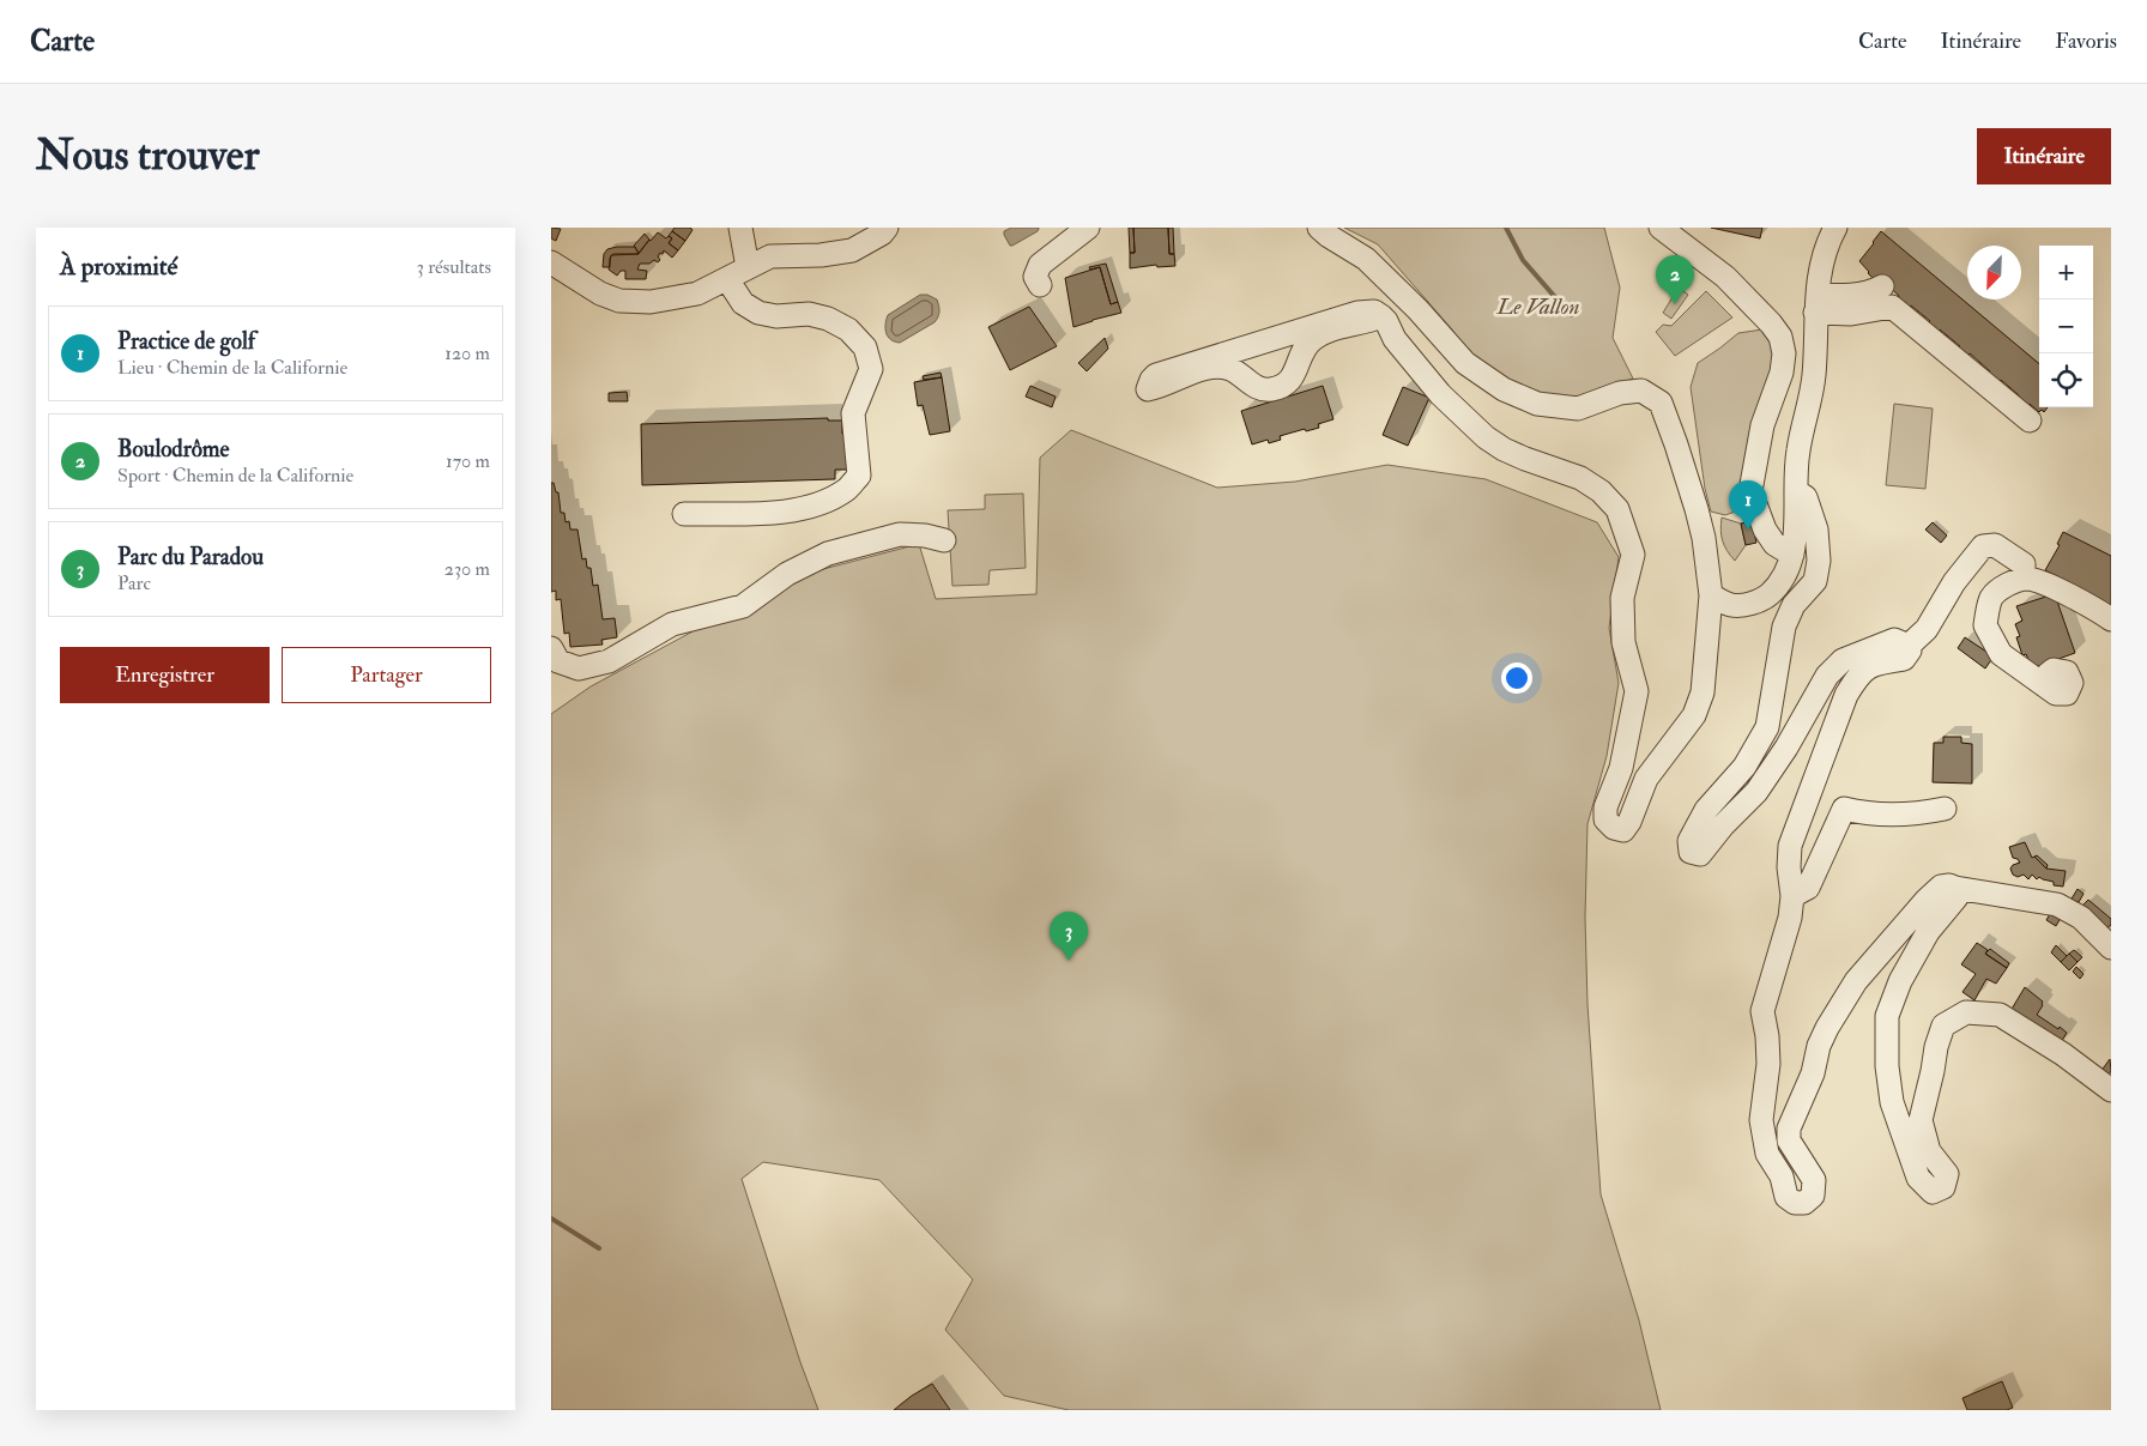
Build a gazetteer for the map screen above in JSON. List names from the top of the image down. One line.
{"parks":["Le Vallon"],"north":"bottom left","page":{"header":"Carte","nav":["Carte","Itinéraire","Favoris"],"buttons":["Itinéraire",["Enregistrer","Partager"]],"title":"Nous trouver","heading":["À proximité","3 résultats"],"map_buttons":["+","−"],"pins":["2","1","3"],"list":[{"mark":"1","name":"Practice de golf","note":"Lieu · Chemin de la Californie","value":"120 m"},{"mark":"2","name":"Boulodrôme","note":"Sport · Chemin de la Californie","value":"170 m"},{"mark":"3","name":"Parc du Paradou","note":"Parc","value":"230 m"}]}}
